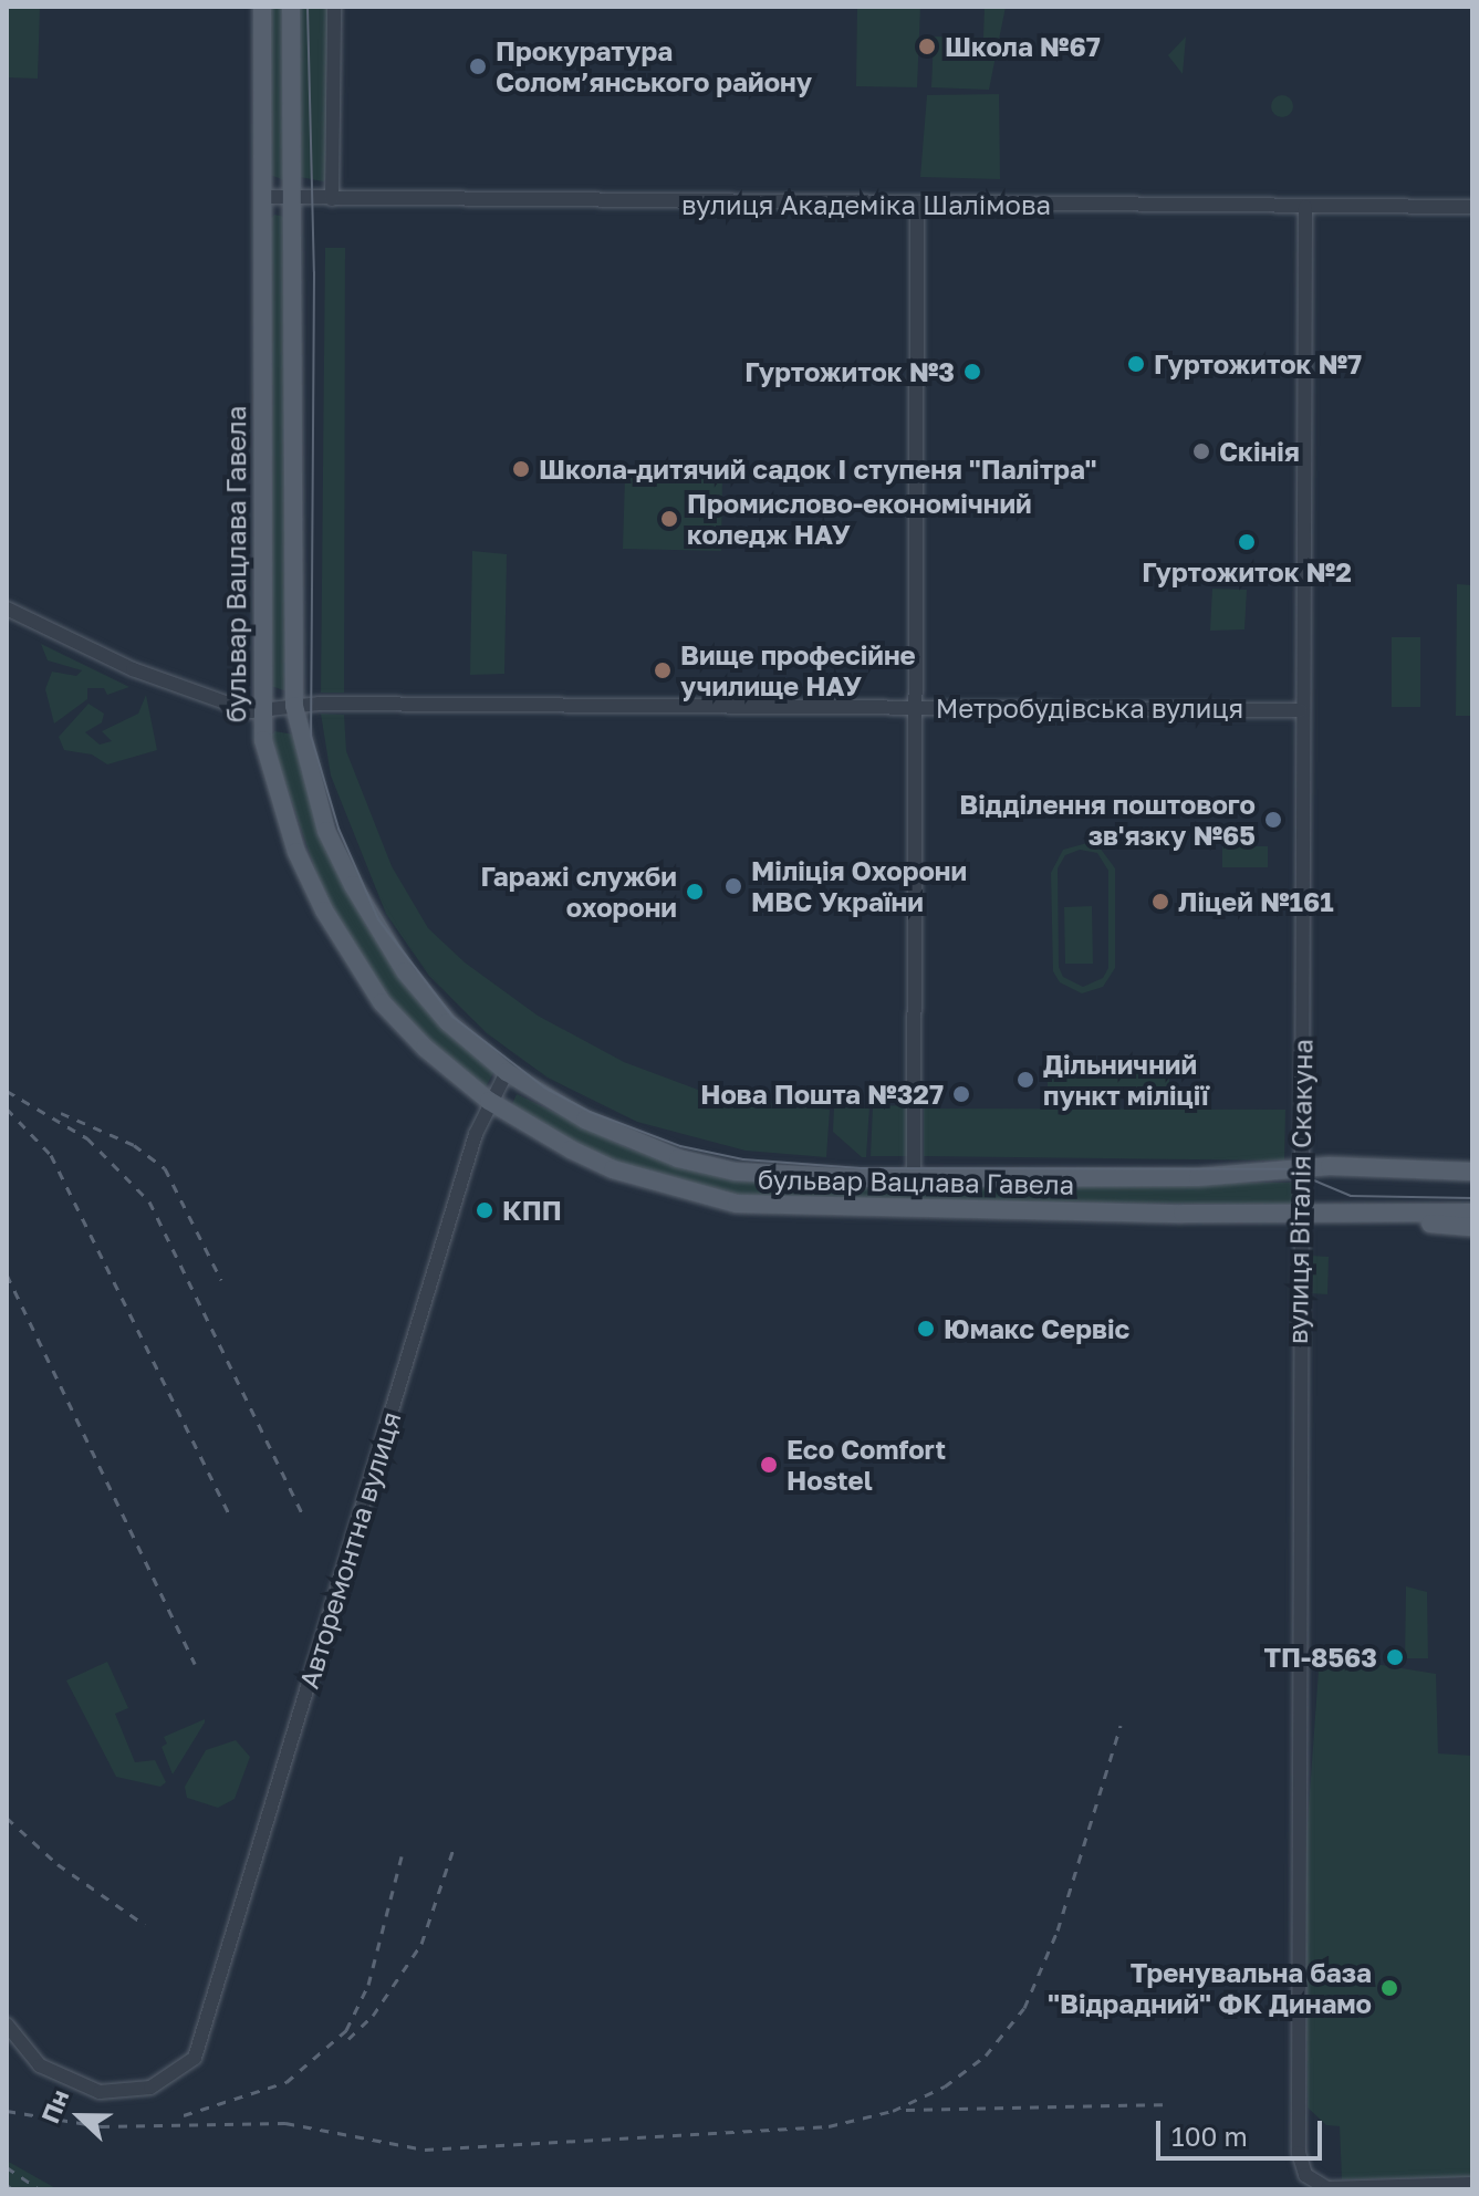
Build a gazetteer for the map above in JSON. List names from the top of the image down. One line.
{"streets":{"main road":["бульвар Вацлава Гавела"],"street":["вулиця Академіка Шалімова","Метробудівська вулиця","вулиця Віталія Скакуна","Авторемонтна вулиця"]},"crossings":[["вулиця Академіка Шалімова","бульвар Вацлава Гавела"],["вулиця Академіка Шалімова","вулиця Віталія Скакуна"],["бульвар Вацлава Гавела","Метробудівська вулиця"],["бульвар Вацлава Гавела","вулиця Віталія Скакуна"],["бульвар Вацлава Гавела","Авторемонтна вулиця"],["Метробудівська вулиця","вулиця Віталія Скакуна"]],"places":["Школа №67","Прокуратура Солом’янського району","Гуртожиток №7","Гуртожиток №3","Скінія","Школа-дитячий садок І ступеня \"Палітра\"","Промислово-економічний коледж НАУ","Гуртожиток №2","Вище професійне училище НАУ","Відділення поштового зв'язку №65","Міліція Охорони МВС України","Гаражі служби охорони","Ліцей №161","Дільничний пункт міліції","Нова Пошта №327","КПП","Юмакс Сервіс","Eco Comfort Hostel","ТП-8563","Тренувальна база \"Відрадний\" ФК Динамо"],"scale_bar":"100 m","north":"left"}
